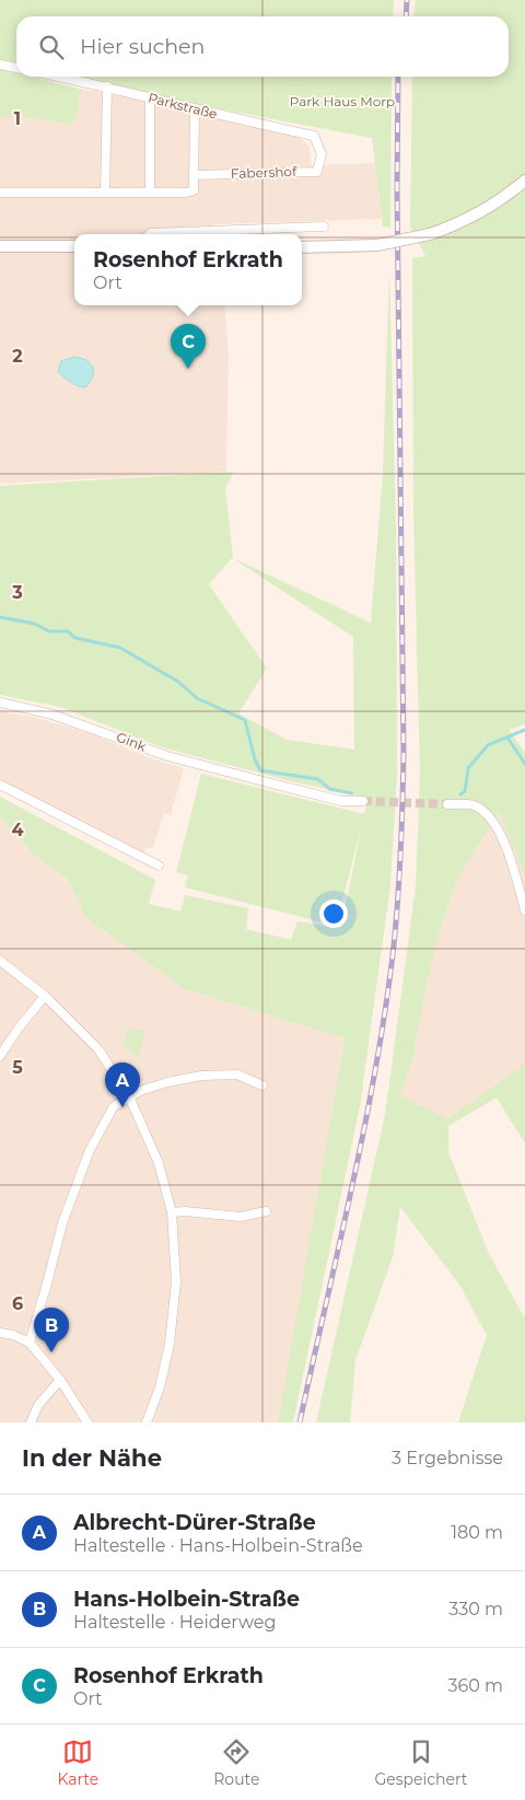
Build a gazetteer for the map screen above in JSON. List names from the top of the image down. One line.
{"streets":{"street":["Parkstraße","Fabershof","Gink"]},"crossings":[["Parkstraße","Fabershof"]],"parks":["Park Haus Morp"],"page":{"search":"Hier suchen","popup":["Rosenhof Erkrath","Ort"],"pins":["C","A","B"],"heading":["In der Nähe","3 Ergebnisse"],"list":[{"mark":"A","name":"Albrecht-Dürer-Straße","note":"Haltestelle · Hans-Holbein-Straße","value":"180 m"},{"mark":"B","name":"Hans-Holbein-Straße","note":"Haltestelle · Heiderweg","value":"330 m"},{"mark":"C","name":"Rosenhof Erkrath","note":"Ort","value":"360 m"}],"nav":["Karte","Route","Gespeichert"]},"grid":{"rows":["1","2","3","4","5","6"]}}
